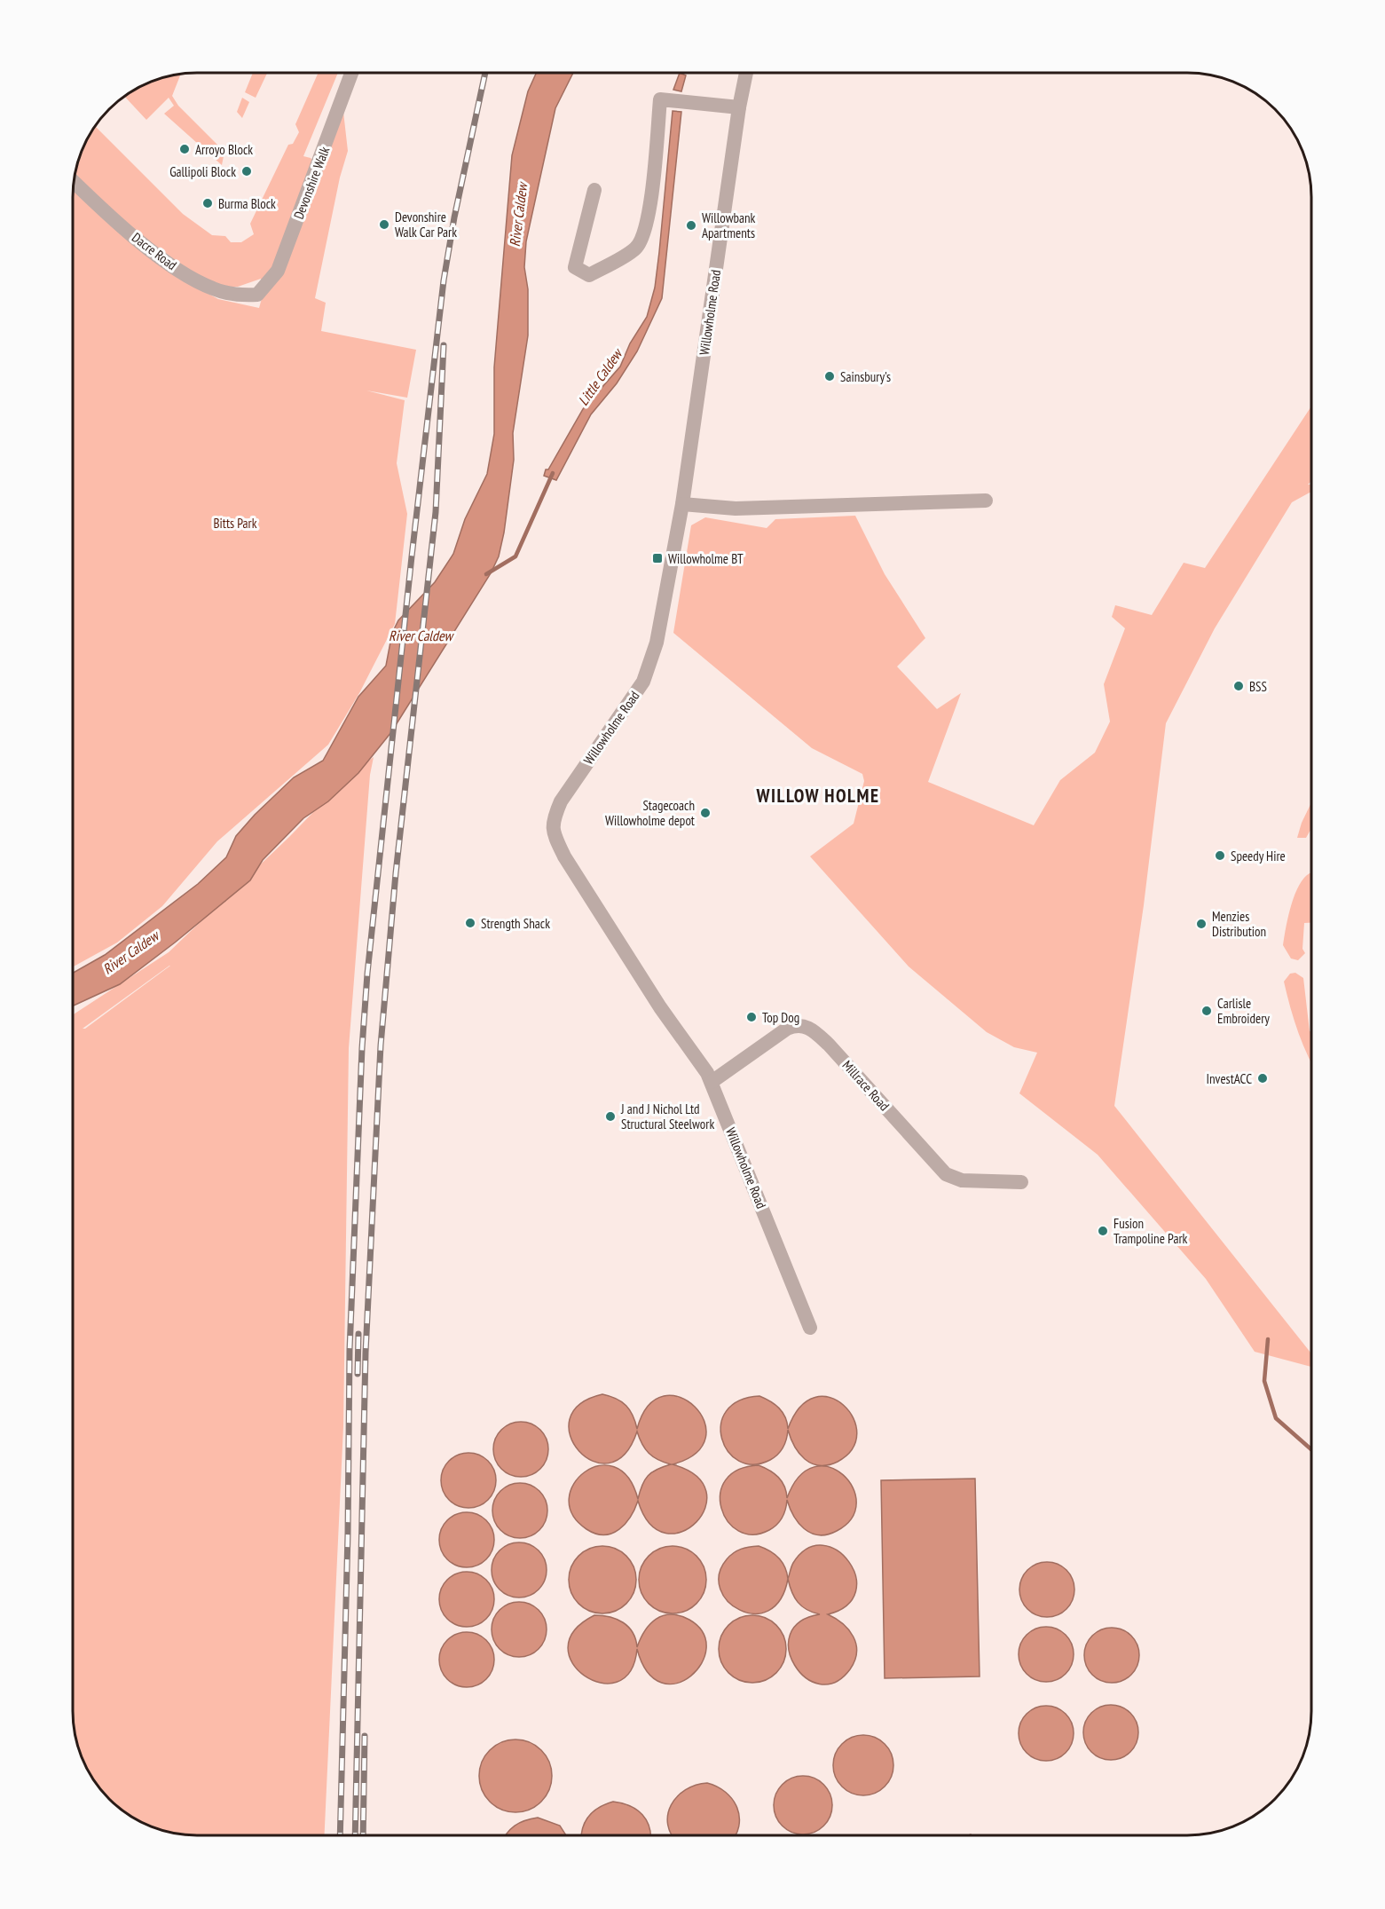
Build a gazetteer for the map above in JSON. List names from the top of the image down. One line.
{"streets":{"street":["Devonshire Walk","Dacre Road","Willowholme Road","Millrace Road"]},"crossings":[["Devonshire Walk","Dacre Road"],["Willowholme Road","Millrace Road"]],"districts":["WILLOW HOLME"],"water":["River Caldew","Little Caldew"],"parks":["Bitts Park"],"places":{"other":["Arroyo Block","Gallipoli Block","Burma Block","Devonshire Walk Car Park","Willowbank Apartments","Sainsbury's","BSS","Stagecoach Willowholme depot","Speedy Hire","Strength Shack","Menzies Distribution","Carlisle Embroidery","Top Dog","InvestACC","J and J Nichol Ltd Structural Steelwork","Fusion Trampoline Park"],"transit":["Willowholme BT"]}}
